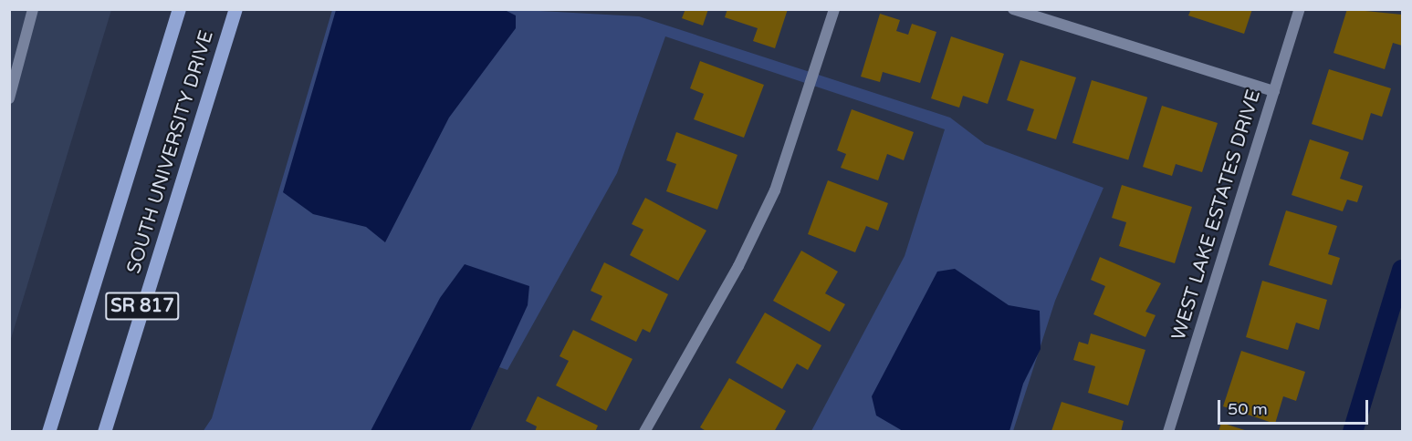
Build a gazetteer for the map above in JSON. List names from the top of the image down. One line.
{"streets":{"main road":["SOUTH UNIVERSITY DRIVE","SR 817"],"street":["WEST LAKE ESTATES DRIVE"]},"scale_bar":"50 m"}
